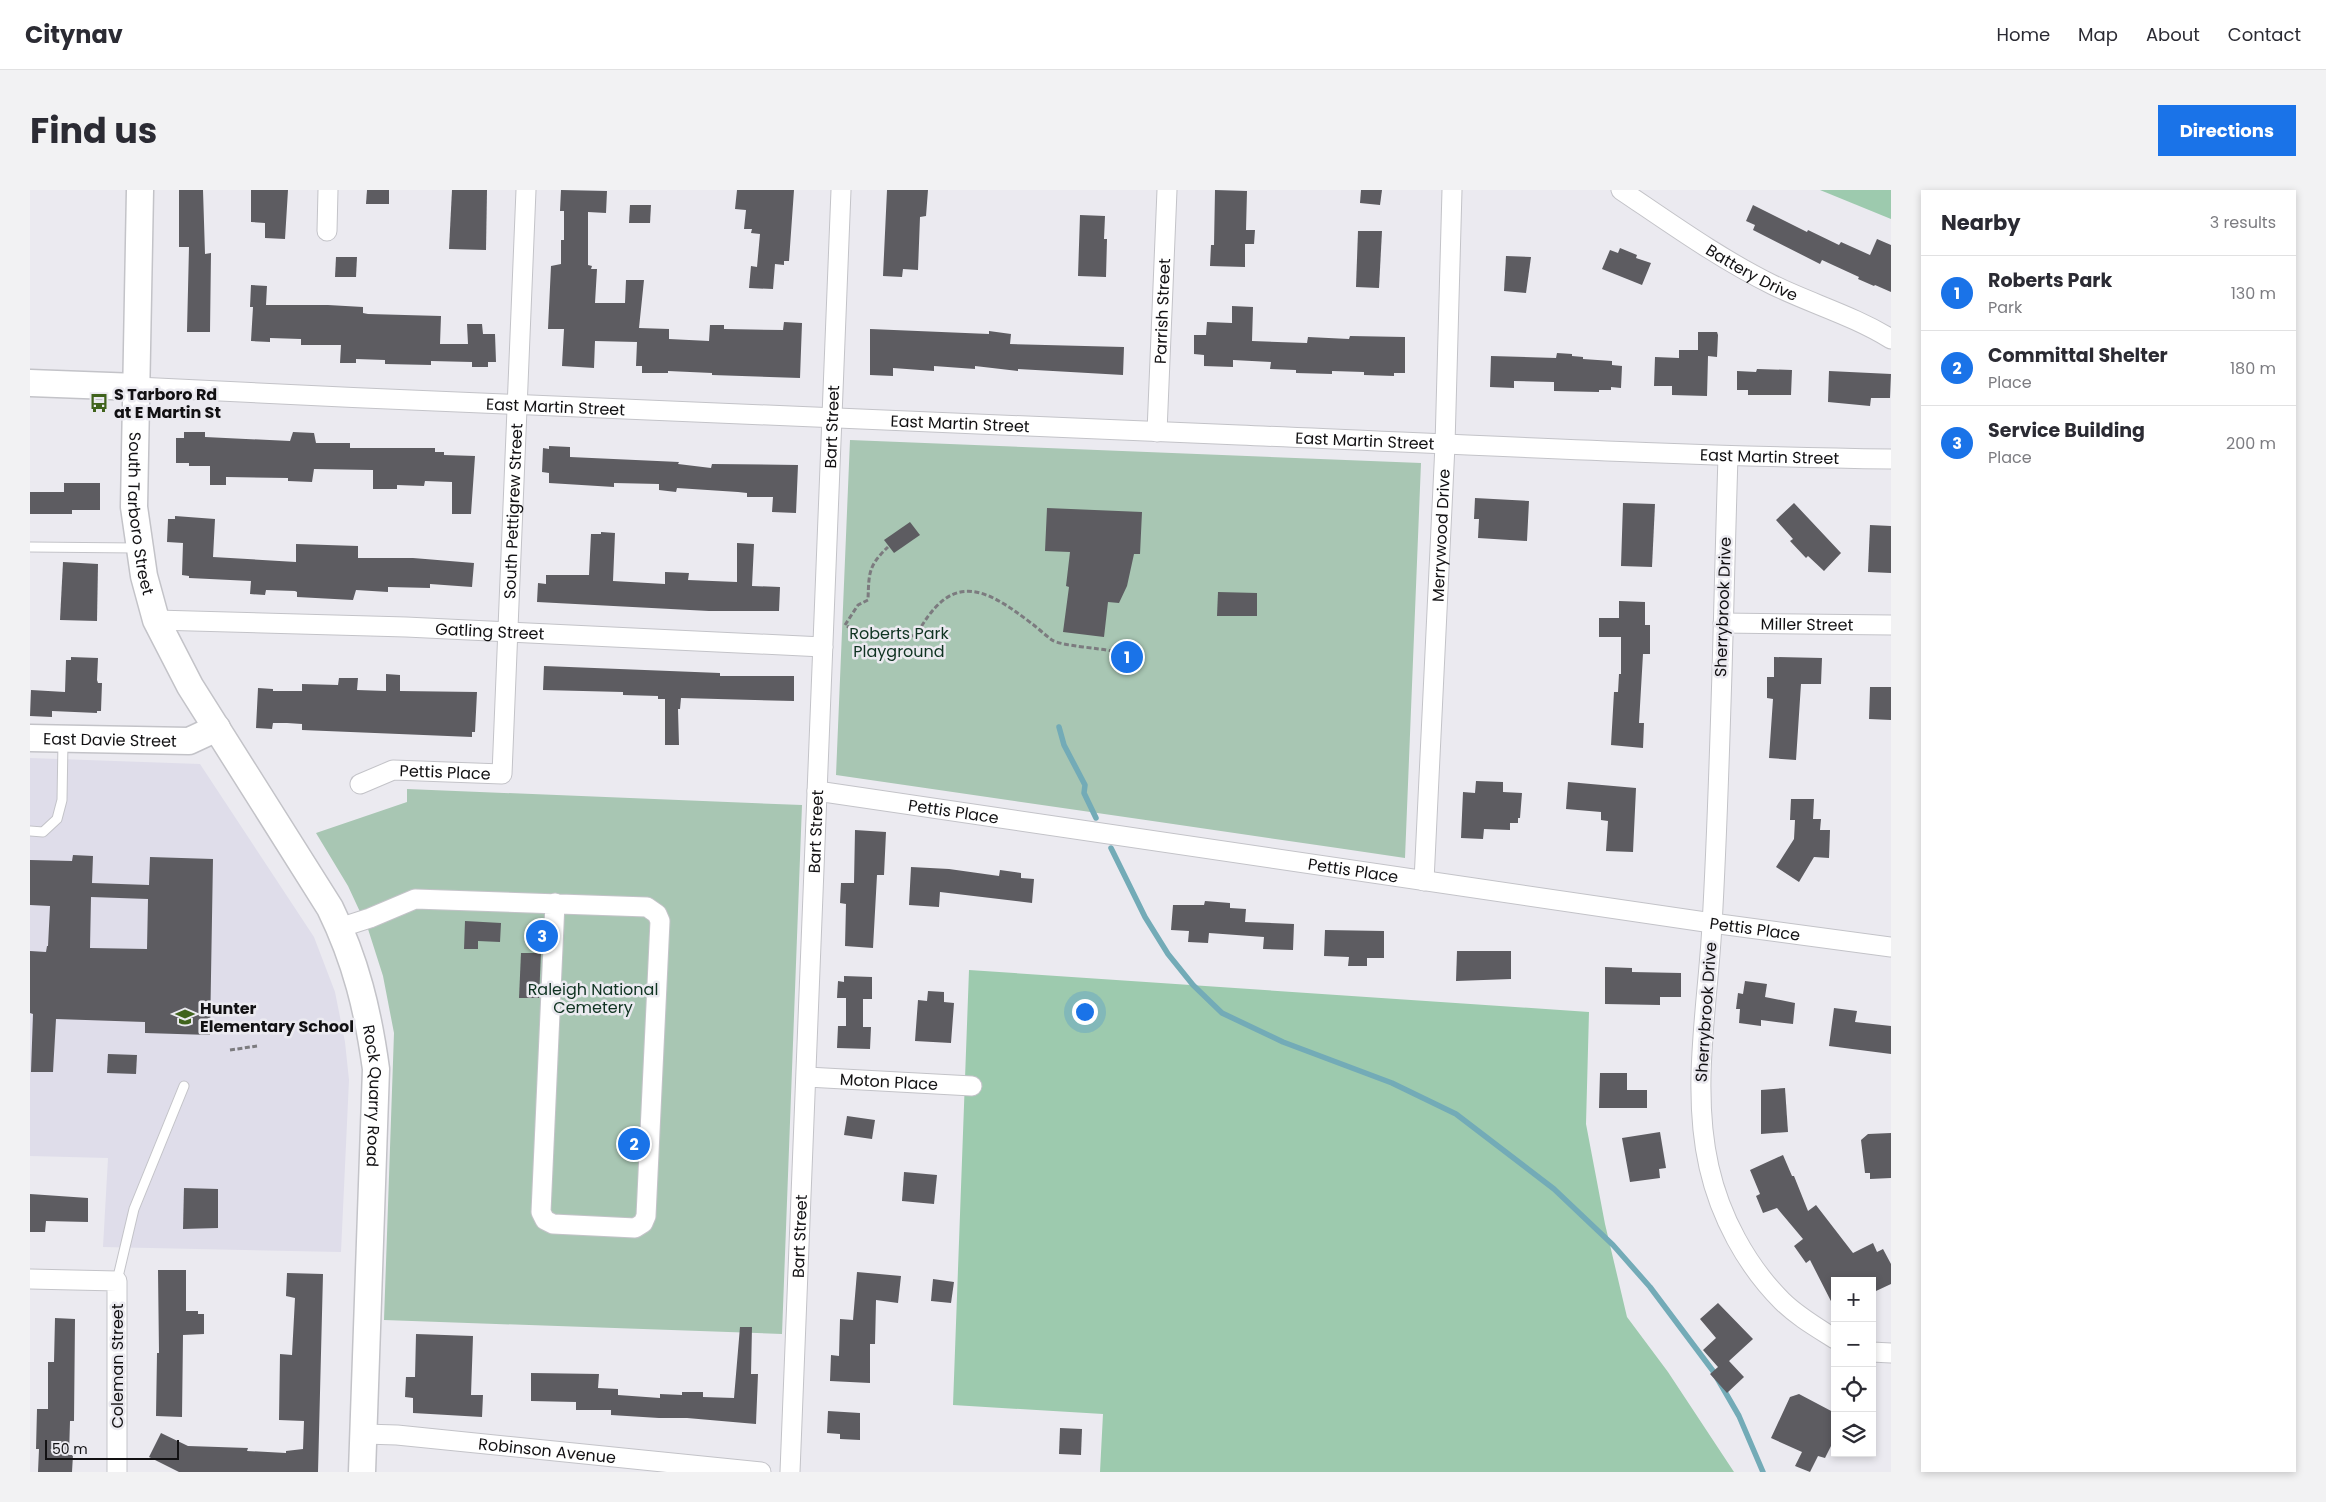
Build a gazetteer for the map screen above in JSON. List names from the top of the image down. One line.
{"streets":{"main road":["East Martin Street","South Tarboro Street","East Davie Street","Rock Quarry Road"],"street":["Battery Drive","Parrish Street","Bart Street","South Pettigrew Street","Merrywood Drive","Sherrybrook Drive","Miller Street","Gatling Street","Pettis Place","Moton Place","Coleman Street","Robinson Avenue"]},"crossings":[["Parrish Street","East Martin Street"],["East Martin Street","Bart Street"],["East Martin Street","South Pettigrew Street"],["East Martin Street","South Tarboro Street"],["East Martin Street","Merrywood Drive"],["East Martin Street","Sherrybrook Drive"],["Bart Street","Gatling Street"],["Bart Street","Pettis Place"],["Bart Street","Moton Place"],["South Pettigrew Street","Gatling Street"],["South Pettigrew Street","Pettis Place"],["South Tarboro Street","Gatling Street"],["South Tarboro Street","East Davie Street"],["South Tarboro Street","Rock Quarry Road"],["Merrywood Drive","Pettis Place"],["Sherrybrook Drive","Miller Street"],["Sherrybrook Drive","Pettis Place"],["East Davie Street","Rock Quarry Road"],["Rock Quarry Road","Robinson Avenue"]],"parks":["Roberts Park Playground","Raleigh National Cemetery"],"places":{"bus stop":["S Tarboro Rd at E Martin St"],"school or university":["Hunter Elementary School"]},"scale_bar":"50 m","page":{"header":"Citynav","nav":["Home","Map","About","Contact"],"title":"Find us","buttons":"Directions","heading":["Nearby","3 results"],"list":[{"mark":"1","name":"Roberts Park","note":"Park","value":"130 m"},{"mark":"2","name":"Committal Shelter","note":"Place","value":"180 m"},{"mark":"3","name":"Service Building","note":"Place","value":"200 m"}],"pins":["1","3","2"],"map_buttons":["+","−"],"scale":"50 m"}}
